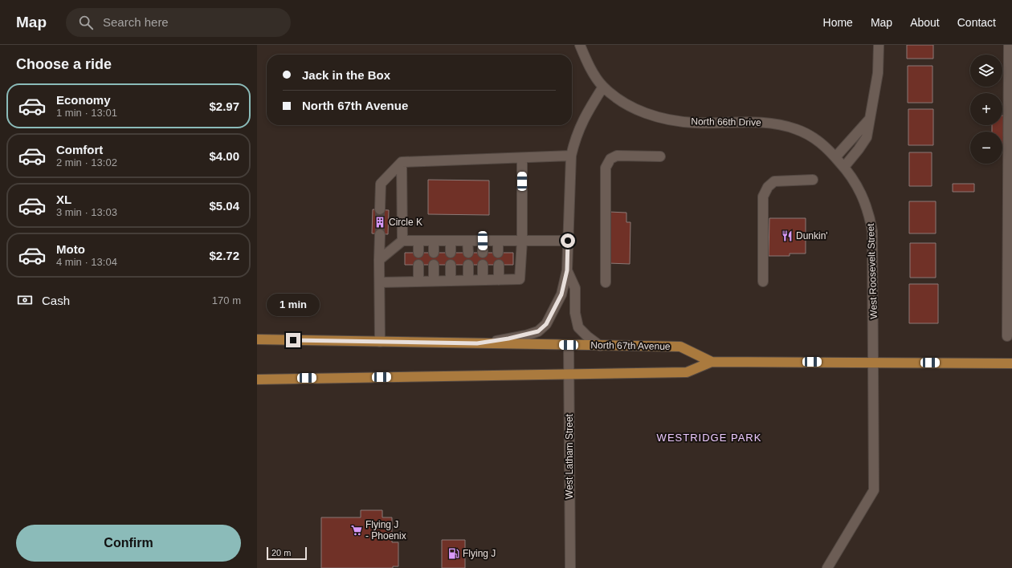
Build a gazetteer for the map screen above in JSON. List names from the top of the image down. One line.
{"streets":{"main road":["North 67th Avenue"],"street":["North 66th Drive","West Roosevelt Street","West Latham Street"]},"crossings":[["North 66th Drive","West Roosevelt Street"],["West Roosevelt Street","North 67th Avenue"],["North 67th Avenue","West Latham Street"]],"districts":["WESTRIDGE PARK"],"places":{"building":["Circle K"],"restaurant":["Dunkin'"],"supermarket":["Flying J - Phoenix"],"fuel station":["Flying J"]},"scale_bar":"20 m","page":{"header":"Map","search":"Search here","nav":["Home","Map","About","Contact"],"heading":"Choose a ride","map_buttons":["+","−"],"banner":["Jack in the Box","North 67th Avenue"],"list":[{"name":"Economy","note":"1 min · 13:01","value":"$2.97"},{"name":"Comfort","note":"2 min · 13:02","value":"$4.00"},{"name":"XL","note":"3 min · 13:03","value":"$5.04"},{"name":"Moto","note":"4 min · 13:04","value":"$2.72"}],"pay":["Cash","170 m"],"bubble":"1 min","buttons":"Confirm","scale":"20 m"}}
